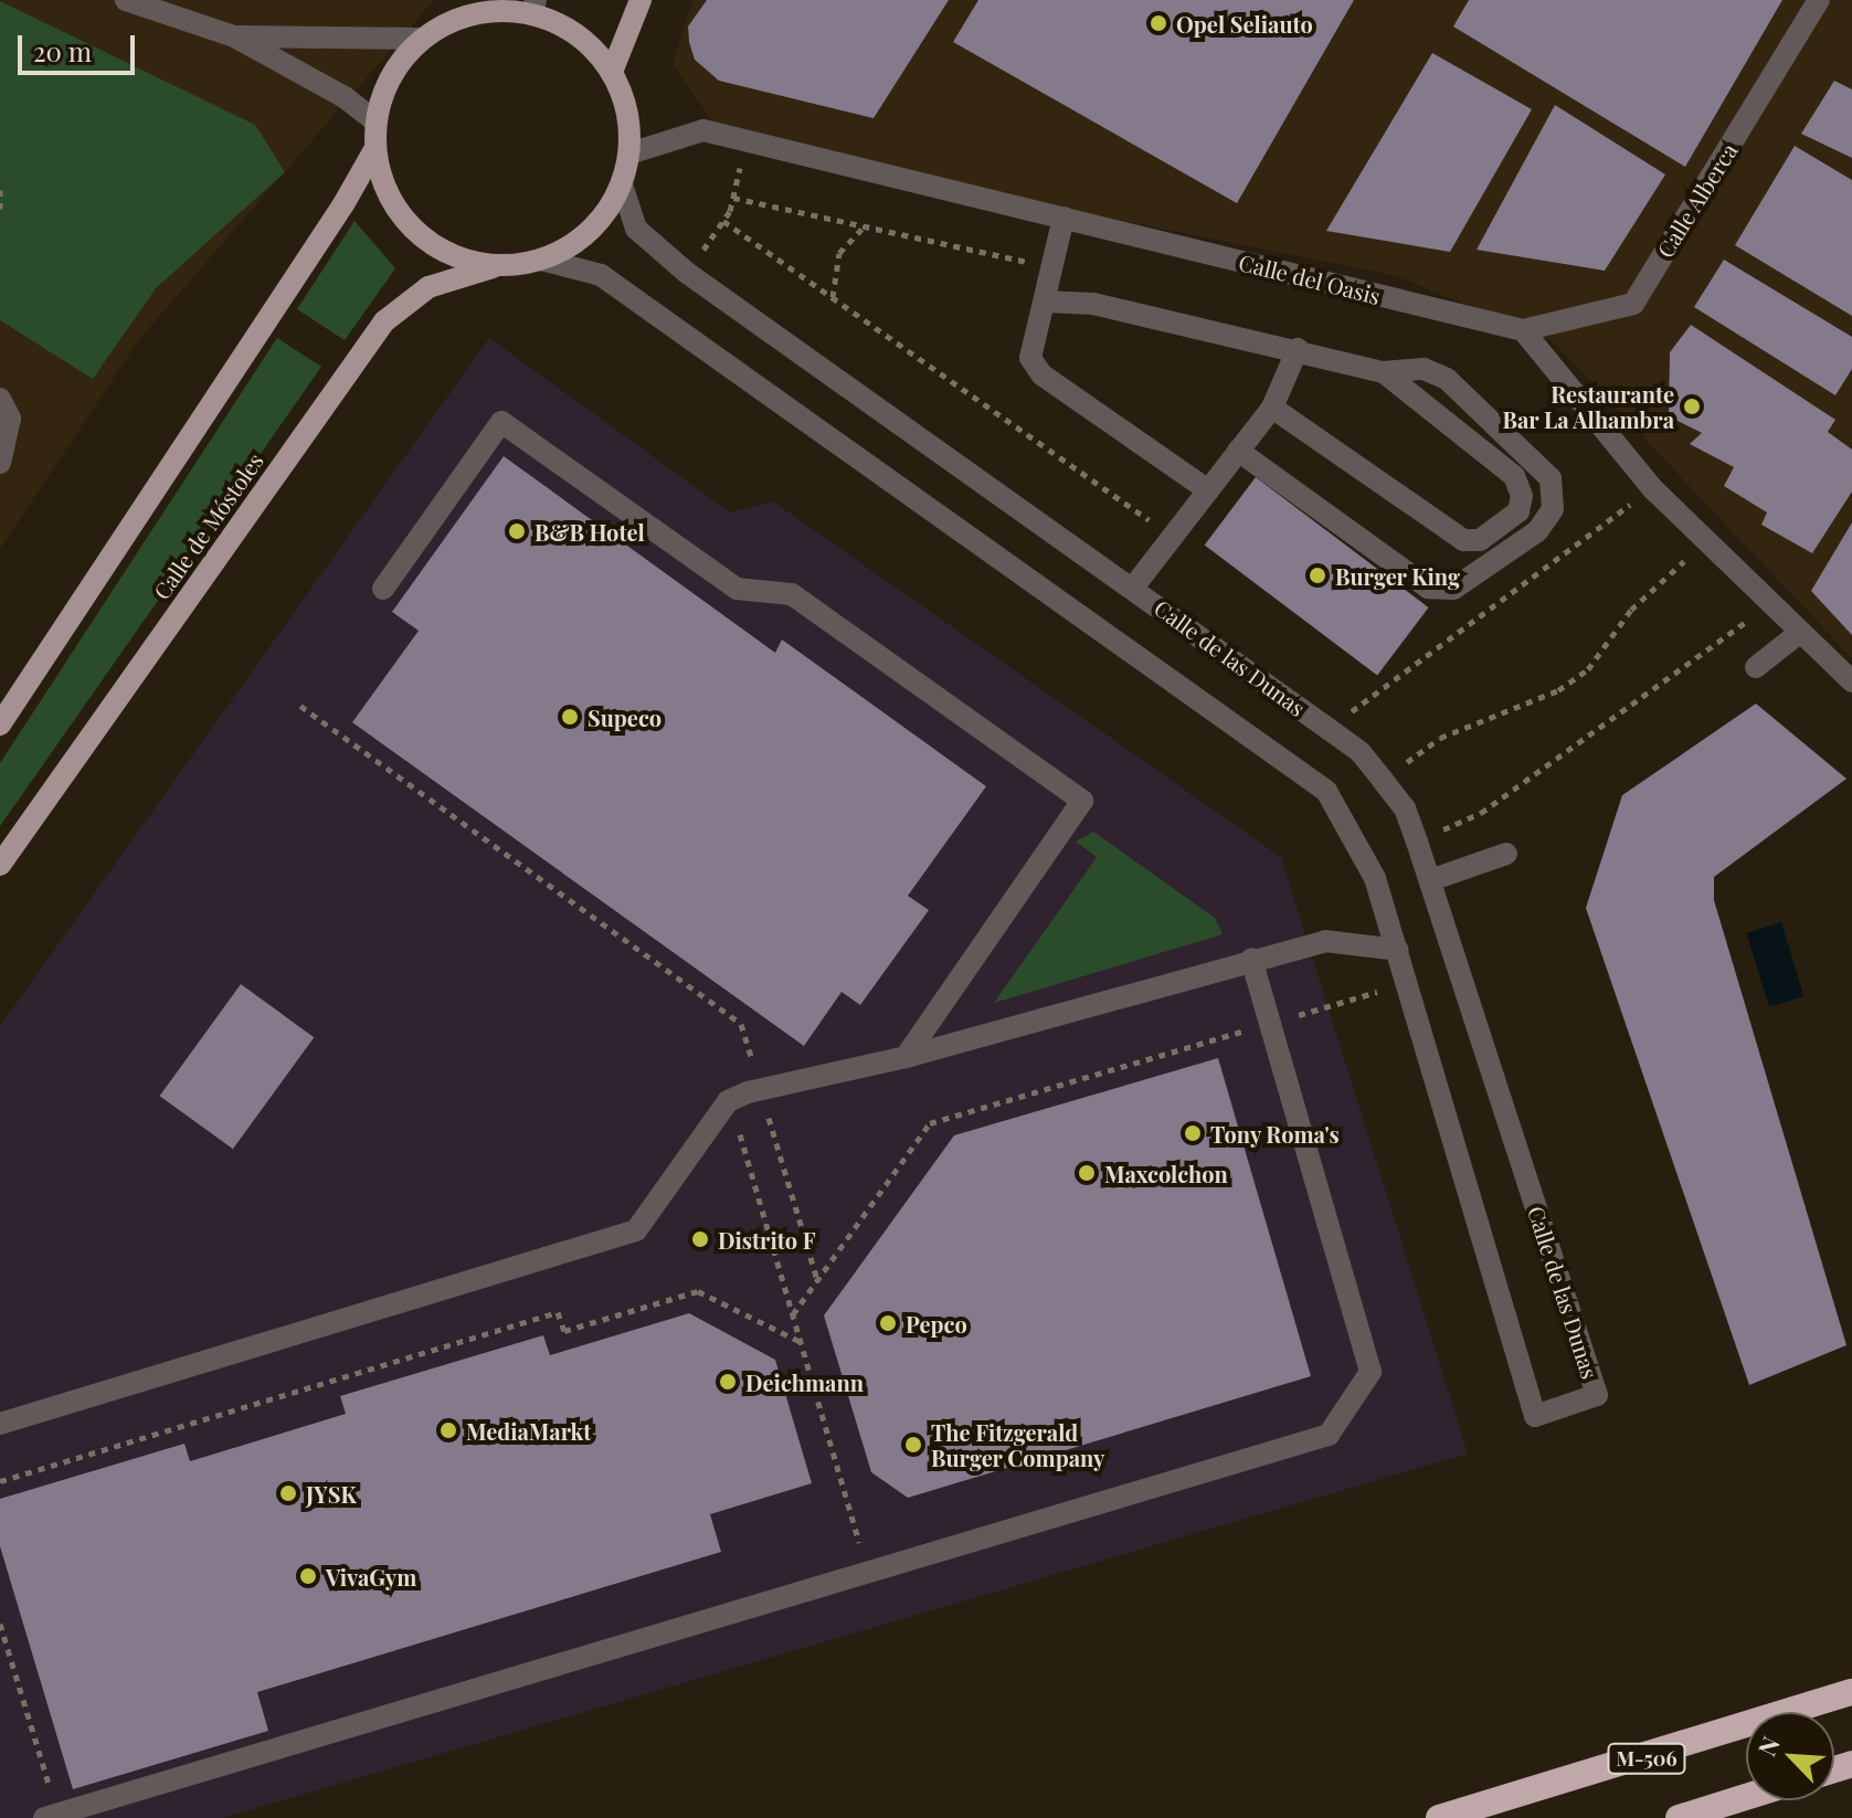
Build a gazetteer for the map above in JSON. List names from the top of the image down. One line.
{"streets":{"highway":["M-506"],"main road":["Calle de Móstoles"],"street":["Calle Alberca","Calle del Oasis","Calle de las Dunas"]},"crossings":[["Calle Alberca","Calle del Oasis"],["Calle del Oasis","Calle de Móstoles"],["Calle del Oasis","Calle de las Dunas"],["Calle de Móstoles","Calle de las Dunas"]],"places":["Opel Seliauto","Restaurante Bar La Alhambra","B&B Hotel","Burger King","Supeco","Tony Roma's","Maxcolchon","Distrito F","Pepco","Deichmann","MediaMarkt","The Fitzgerald Burger Company","JYSK","VivaGym"],"scale_bar":"20 m","north":"top left"}
